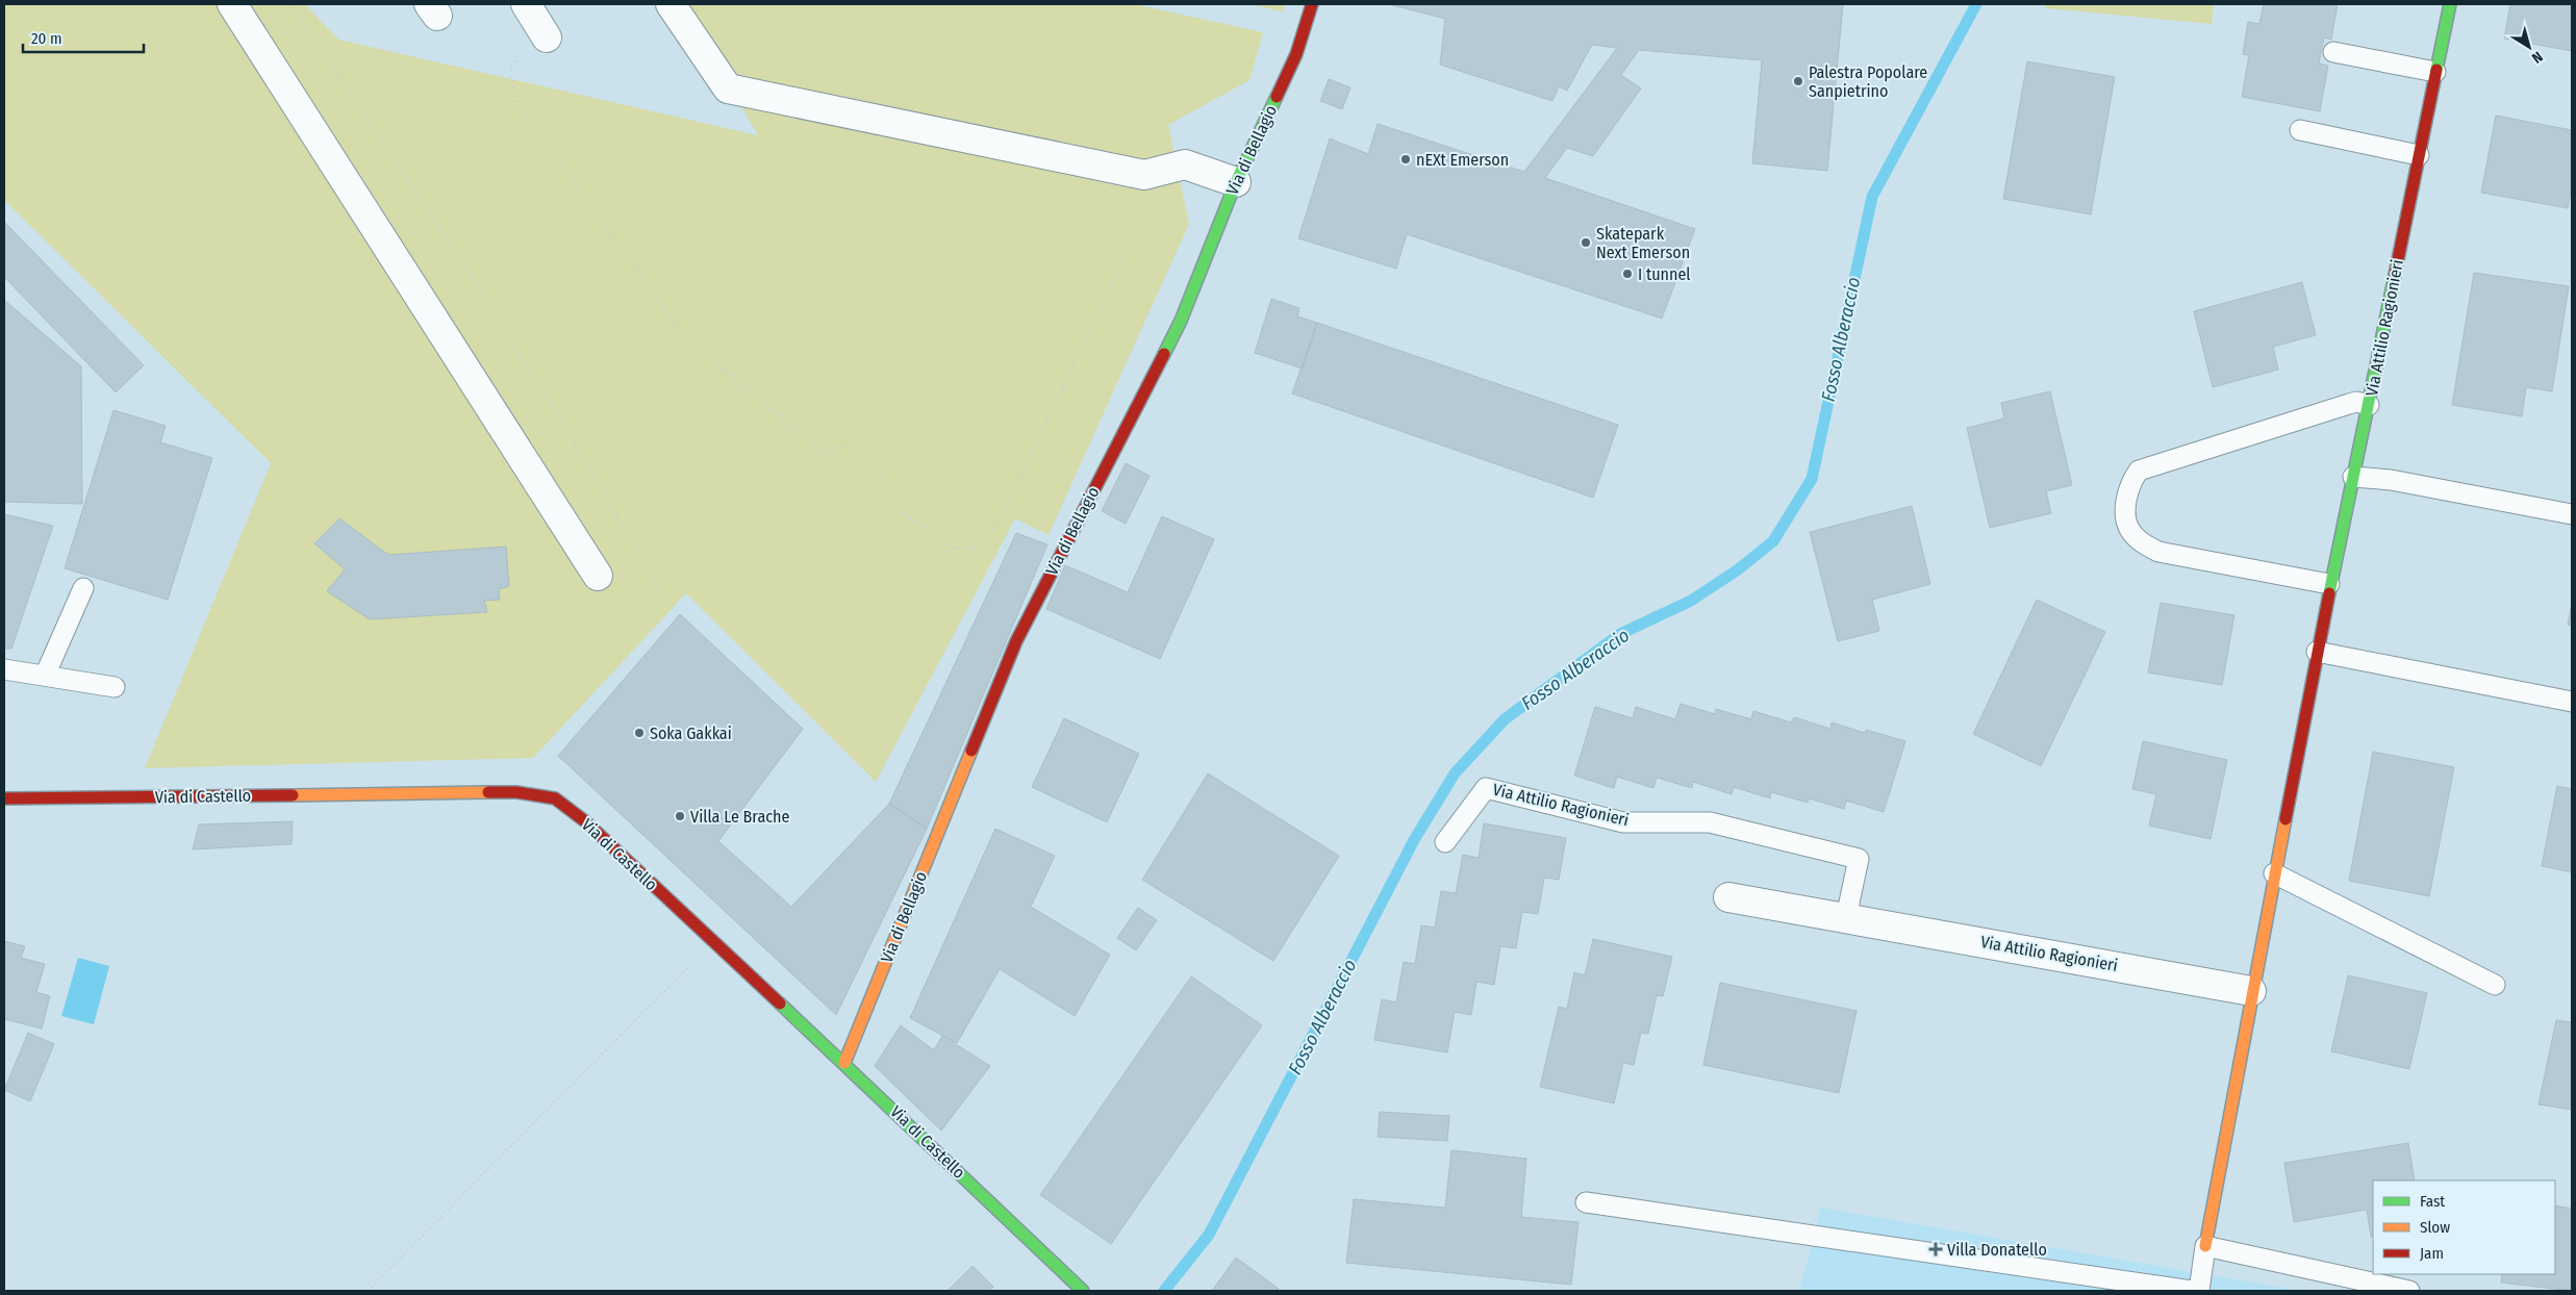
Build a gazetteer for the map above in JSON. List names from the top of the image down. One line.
{"streets":{"street":["Via di Bellagio","Via Attilio Ragionieri","Via di Castello"]},"crossings":[["Via di Bellagio","Via di Castello"]],"water":["Fosso Alberaccio"],"places":{"other":["Palestra Popolare Sanpietrino","nEXt Emerson","Skatepark Next Emerson","I tunnel","Soka Gakkai","Villa Le Brache"],"health":["Villa Donatello"]},"legend":["Fast","Slow","Jam"],"scale_bar":"20 m","north":"bottom right"}
